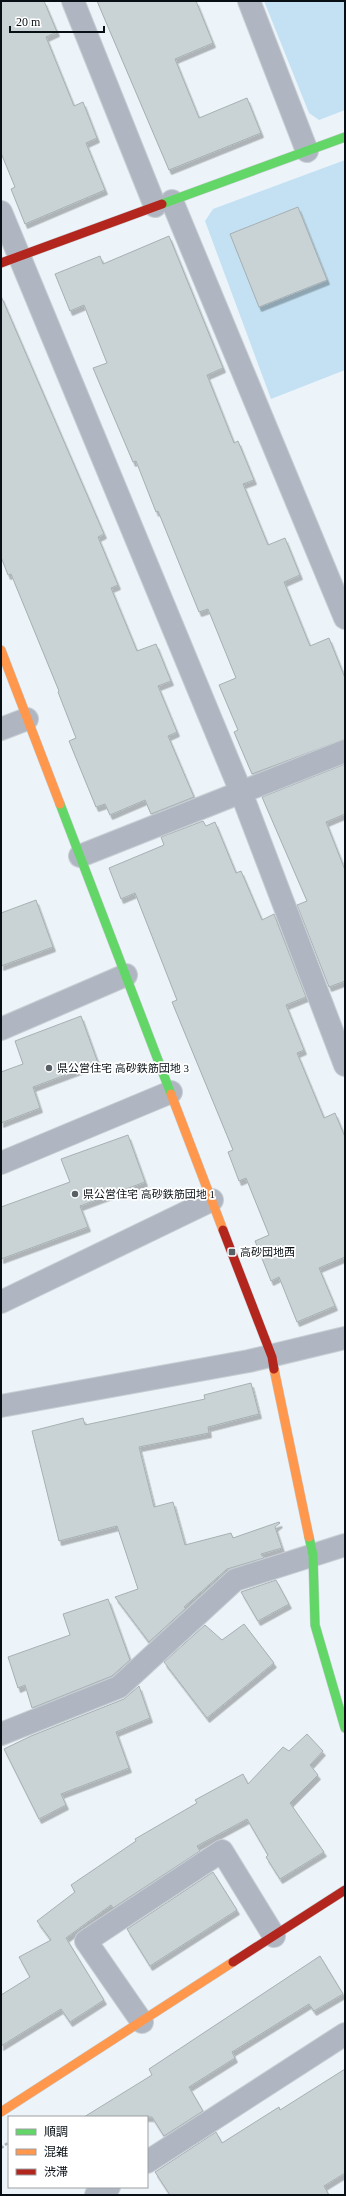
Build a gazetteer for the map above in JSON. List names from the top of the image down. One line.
{"places":{"other":["県公営住宅 高砂鉄筋団地 3","県公営住宅 高砂鉄筋団地 1"],"transit":["高砂団地西"]},"legend":["順調","混雑","渋滞"],"scale_bar":"20 m"}
